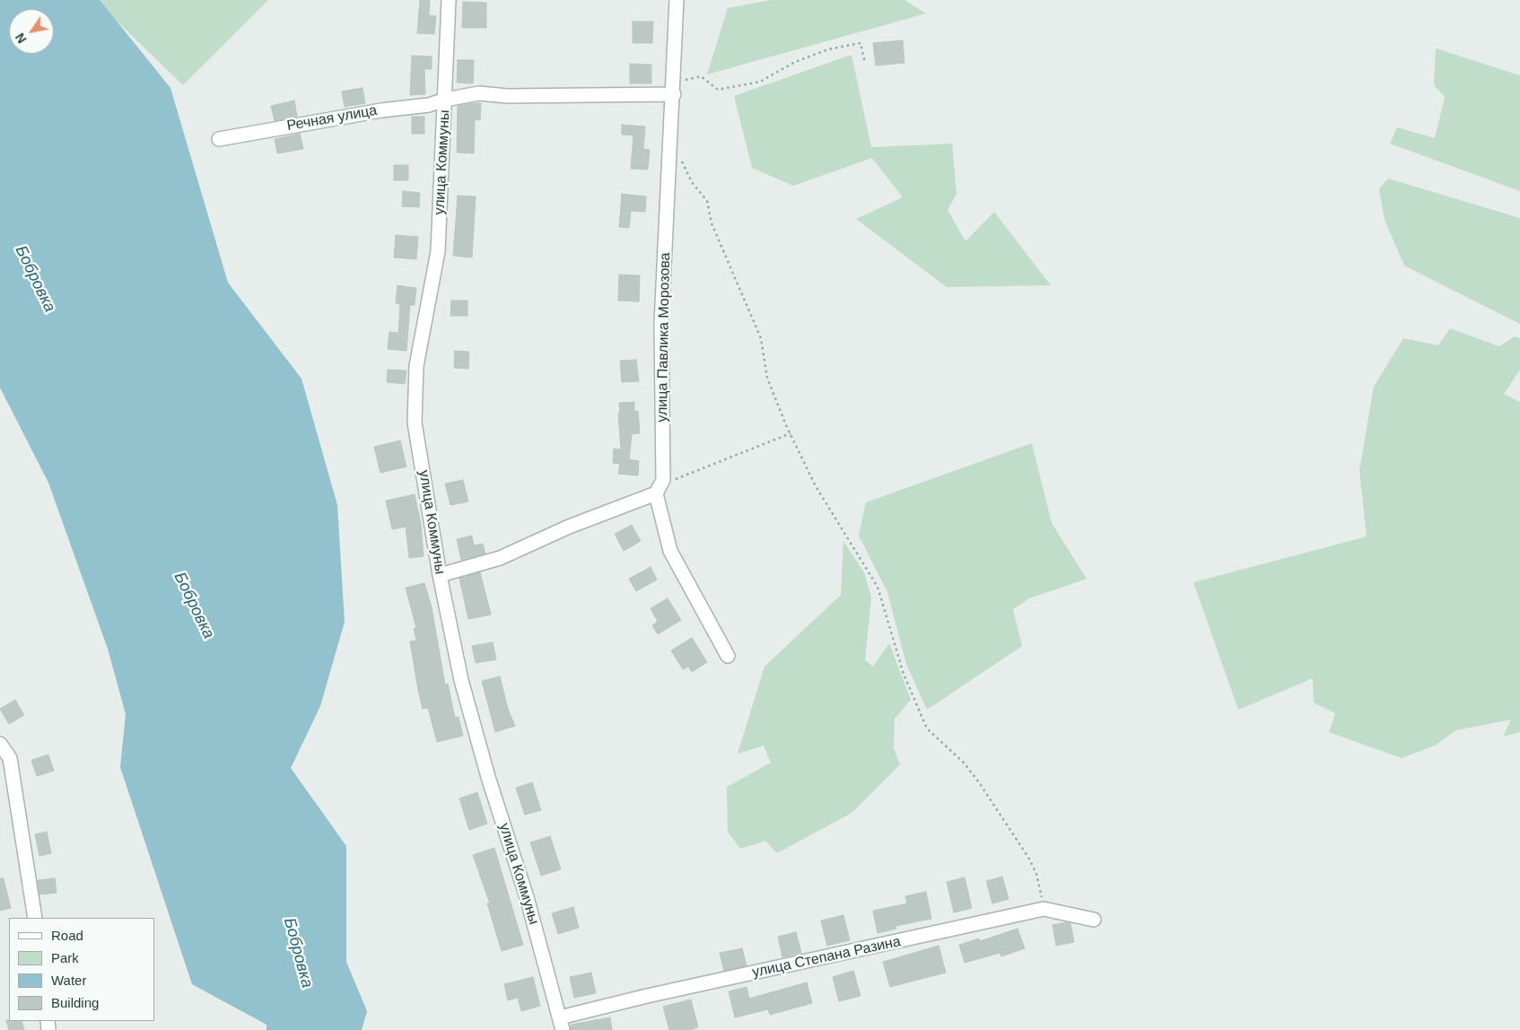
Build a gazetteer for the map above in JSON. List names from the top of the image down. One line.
{"streets":{"street":["Речная улица","улица Коммуны","улица Павлика Морозова","улица Степана Разина"]},"crossings":[["Речная улица","улица Коммуны"],["Речная улица","улица Павлика Морозова"],["улица Коммуны","улица Степана Разина"]],"water":["Бобровка"],"legend":["Road","Park","Water","Building"],"north":"bottom left"}
